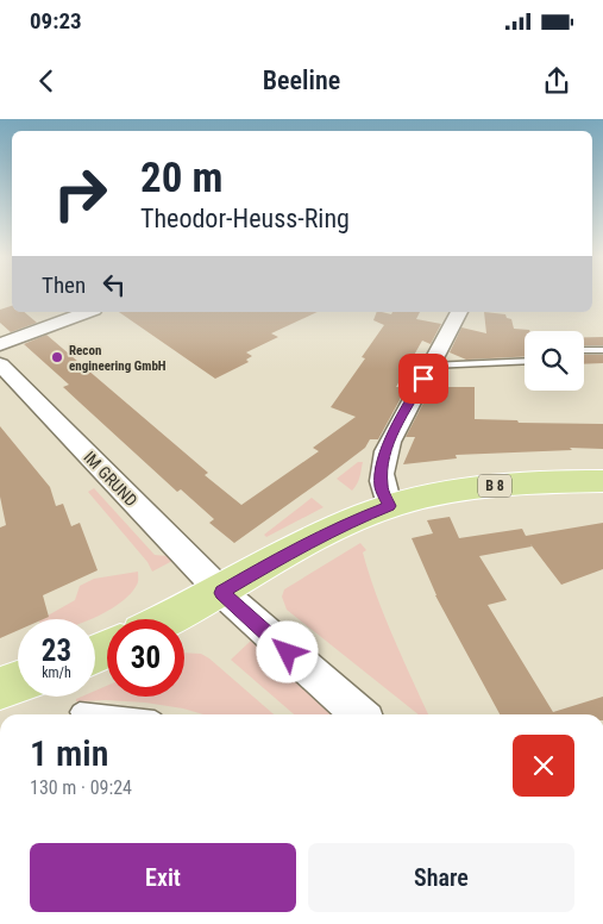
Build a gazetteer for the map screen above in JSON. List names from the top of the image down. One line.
{"streets":{"main road":["B 8"],"street":["IM GRUND"]},"crossings":[["IM GRUND","B 8"]],"places":["Recon engineering GmbH"],"page":{"status":"09:23","header":"Beeline","turn":["20 m","Theodor-Heuss-Ring"],"then":"Then","speed":"23 km/h","limit":"30","heading":["1 min","130 m · 09:24"],"buttons":["Exit","Share"]}}
